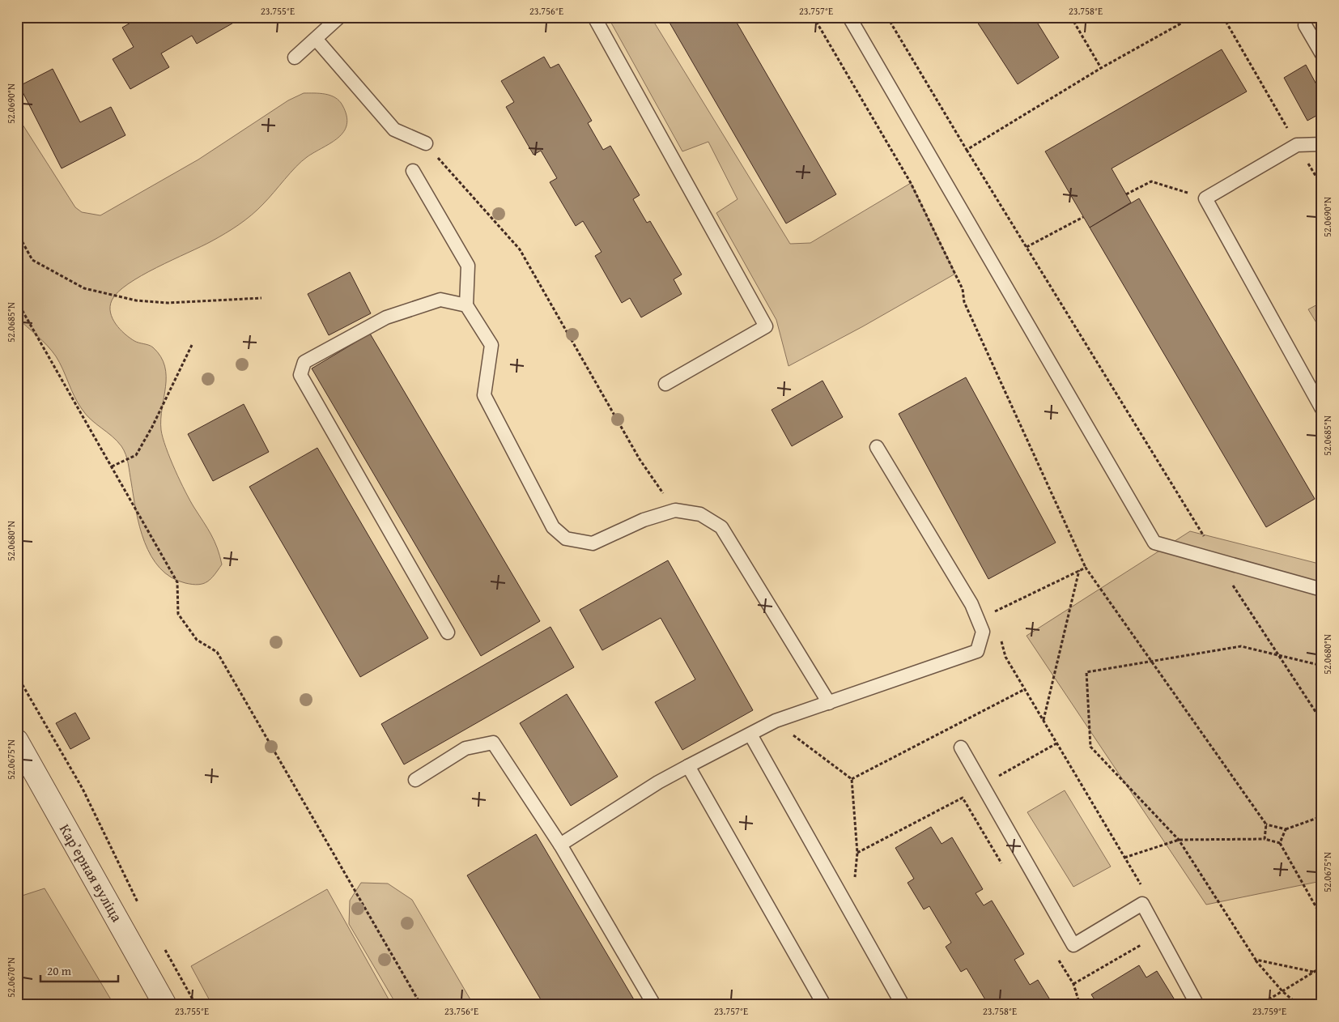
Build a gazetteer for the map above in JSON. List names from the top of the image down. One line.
{"streets":{"street":["Карʼерная вуліца"]},"scale_bar":"20 m","coordinates":["23.755°E","23.756°E","23.757°E","23.758°E","52.0690°N","52.0685°N","52.0680°N","52.0675°N","52.0670°N","23.759°E"]}
